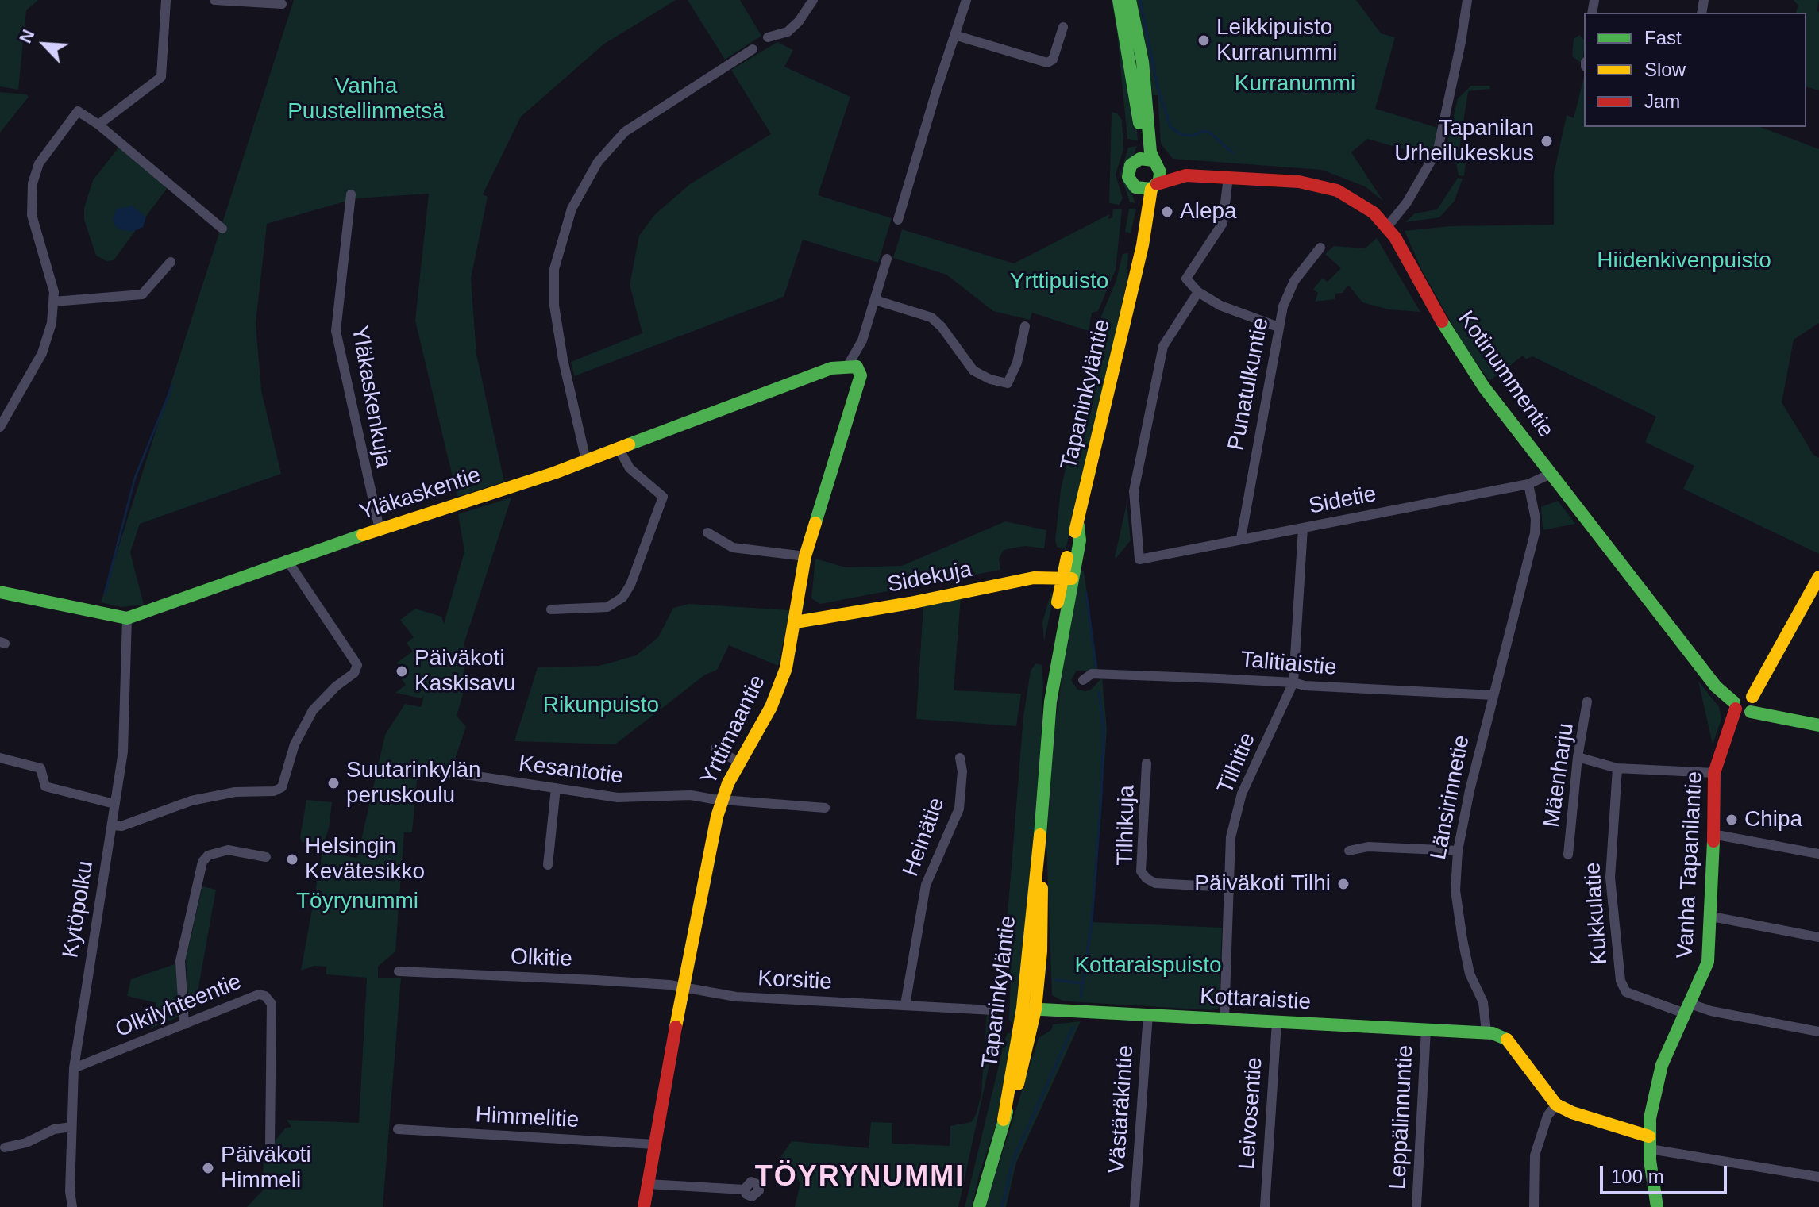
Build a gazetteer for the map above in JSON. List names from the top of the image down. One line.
{"streets":{"street":["Kotinummentie","Punatulkuntie","Tapaninkyläntie","Yläkaskenkuja","Yläkaskentie","Sidetie","Sidekuja","Talitiaistie","Yrttimaantie","Tilhitie","Kesantotie","Mäenharju","Länsirinnetie","Tilhikuja","Heinätie","Vanha Tapanilantie","Kytöpolku","Kukkulatie","Olkitie","Korsitie","Kottaraistie","Olkilyhteentie","Västäräkintie","Leivosentie","Leppälinnuntie","Himmelitie"]},"crossings":[["Kotinummentie","Tapaninkyläntie"],["Kotinummentie","Sidetie"],["Kotinummentie","Vanha Tapanilantie"],["Punatulkuntie","Sidetie"],["Tapaninkyläntie","Sidekuja"],["Tapaninkyläntie","Kottaraistie"],["Yläkaskenkuja","Yläkaskentie"],["Yläkaskentie","Yrttimaantie"],["Yläkaskentie","Kytöpolku"],["Sidetie","Tilhitie"],["Sidetie","Länsirinnetie"],["Sidekuja","Yrttimaantie"],["Talitiaistie","Tilhitie"],["Talitiaistie","Länsirinnetie"],["Yrttimaantie","Kesantotie"],["Yrttimaantie","Olkitie"],["Yrttimaantie","Korsitie"],["Yrttimaantie","Himmelitie"],["Tilhitie","Tilhikuja"],["Tilhitie","Kottaraistie"],["Länsirinnetie","Kottaraistie"],["Heinätie","Korsitie"],["Vanha Tapanilantie","Kukkulatie"],["Kytöpolku","Olkilyhteentie"],["Olkitie","Korsitie"],["Kottaraistie","Västäräkintie"],["Kottaraistie","Leivosentie"],["Kottaraistie","Leppälinnuntie"]],"districts":["TÖYRYNUMMI"],"parks":["Kurranummi","Vanha Puustellinmetsä","Hiidenkivenpuisto","Yrttipuisto","Rikunpuisto","Töyrynummi","Kottaraispuisto"],"places":["Leikkipuisto Kurranummi","Tapanilan Urheilukeskus","Alepa","Päiväkoti Kaskisavu","Suutarinkylän peruskoulu","Chipa","Helsingin Kevätesikko","Päiväkoti Tilhi","Päiväkoti Himmeli"],"legend":["Fast","Slow","Jam"],"scale_bar":"100 m","north":"top left"}
